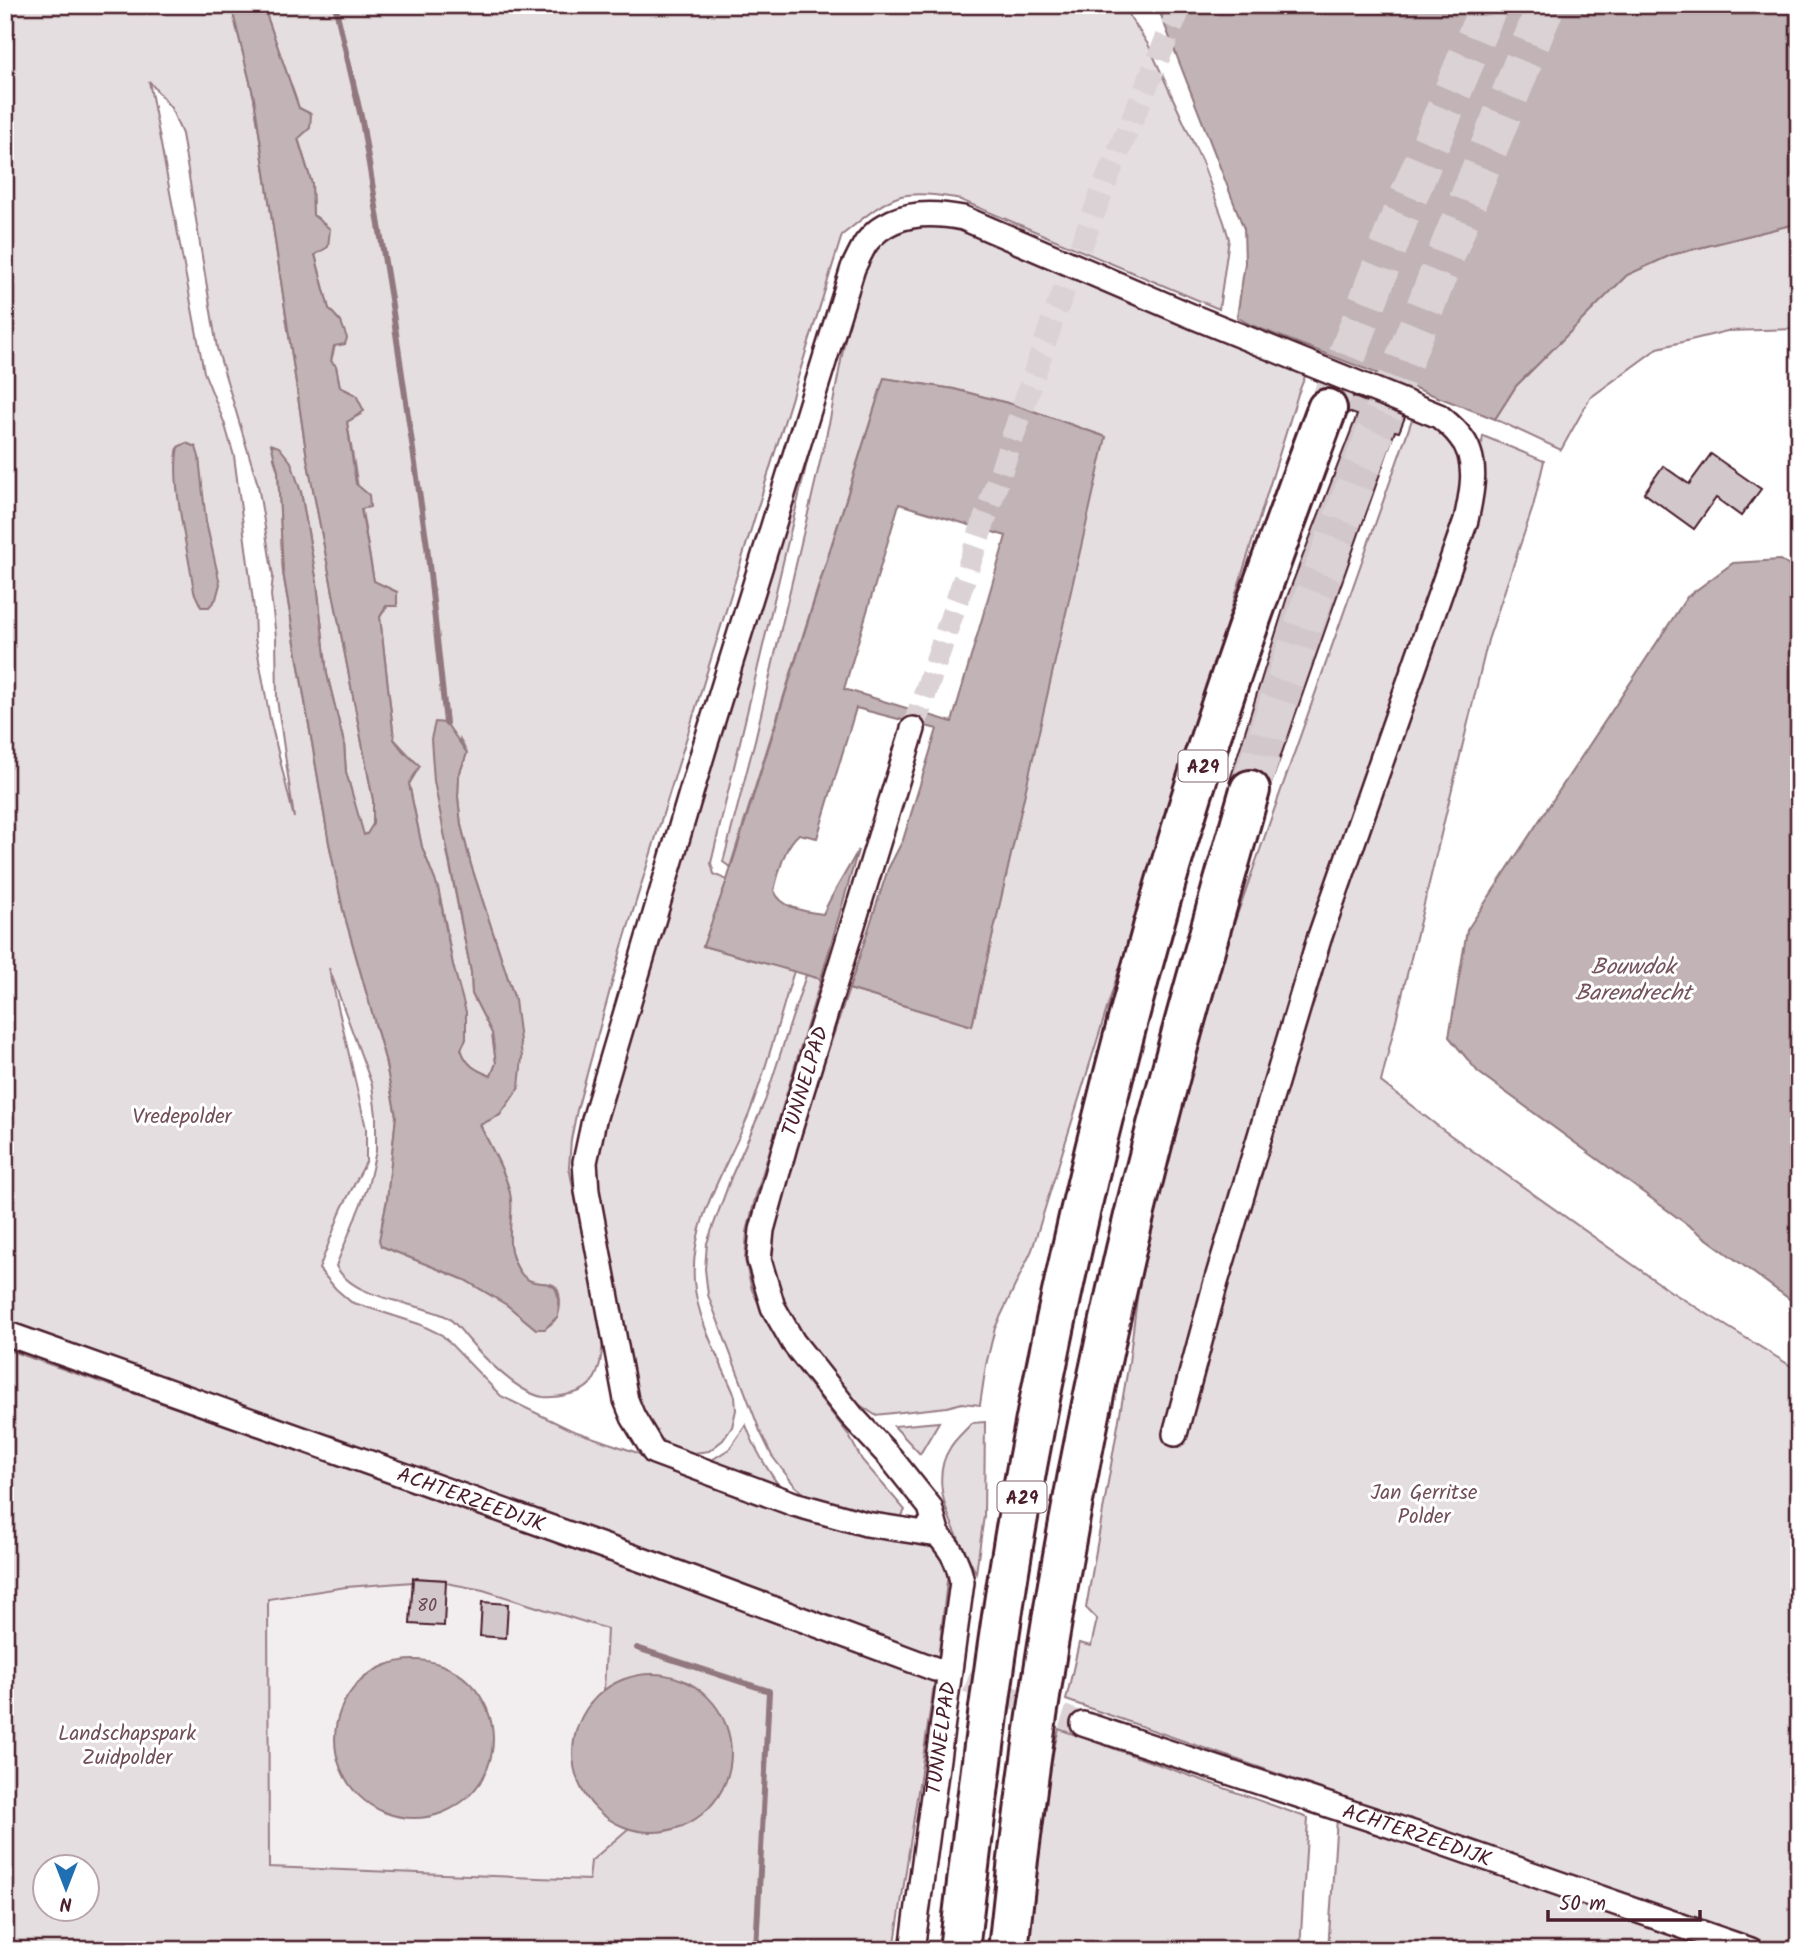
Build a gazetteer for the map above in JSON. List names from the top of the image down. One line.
{"streets":{"highway":["A29"],"street":["TUNNELPAD","ACHTERZEEDIJK"]},"water":["Bouwdok Barendrecht"],"parks":["Vredepolder","Jan Gerritse Polder","Landschapspark Zuidpolder"],"house_numbers":["80"],"scale_bar":"50 m","north":"bottom"}
